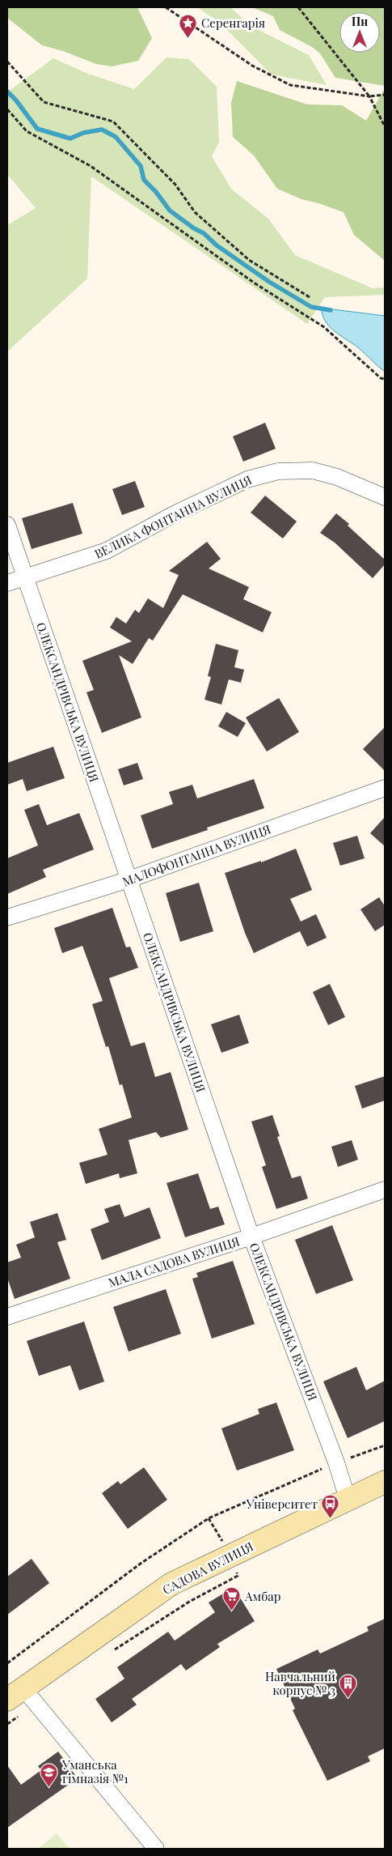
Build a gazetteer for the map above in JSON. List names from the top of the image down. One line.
{"streets":{"street":["ВЕЛИКА ФОНТАННА ВУЛИЦЯ","ОЛЕКСАНДРІВСЬКА ВУЛИЦЯ","МАЛОФОНТАННА ВУЛИЦЯ","МАЛА САДОВА ВУЛИЦЯ","САДОВА ВУЛИЦЯ"]},"crossings":[["ВЕЛИКА ФОНТАННА ВУЛИЦЯ","ОЛЕКСАНДРІВСЬКА ВУЛИЦЯ"],["ОЛЕКСАНДРІВСЬКА ВУЛИЦЯ","МАЛОФОНТАННА ВУЛИЦЯ"],["ОЛЕКСАНДРІВСЬКА ВУЛИЦЯ","МАЛА САДОВА ВУЛИЦЯ"],["ОЛЕКСАНДРІВСЬКА ВУЛИЦЯ","САДОВА ВУЛИЦЯ"]],"places":{"place":["Серенгарія"],"bus stop":["Університет"],"supermarket":["Амбар"],"building":["Навчальний корпус № 3"],"school or university":["Уманська гімназія №1"]},"north":"top"}
